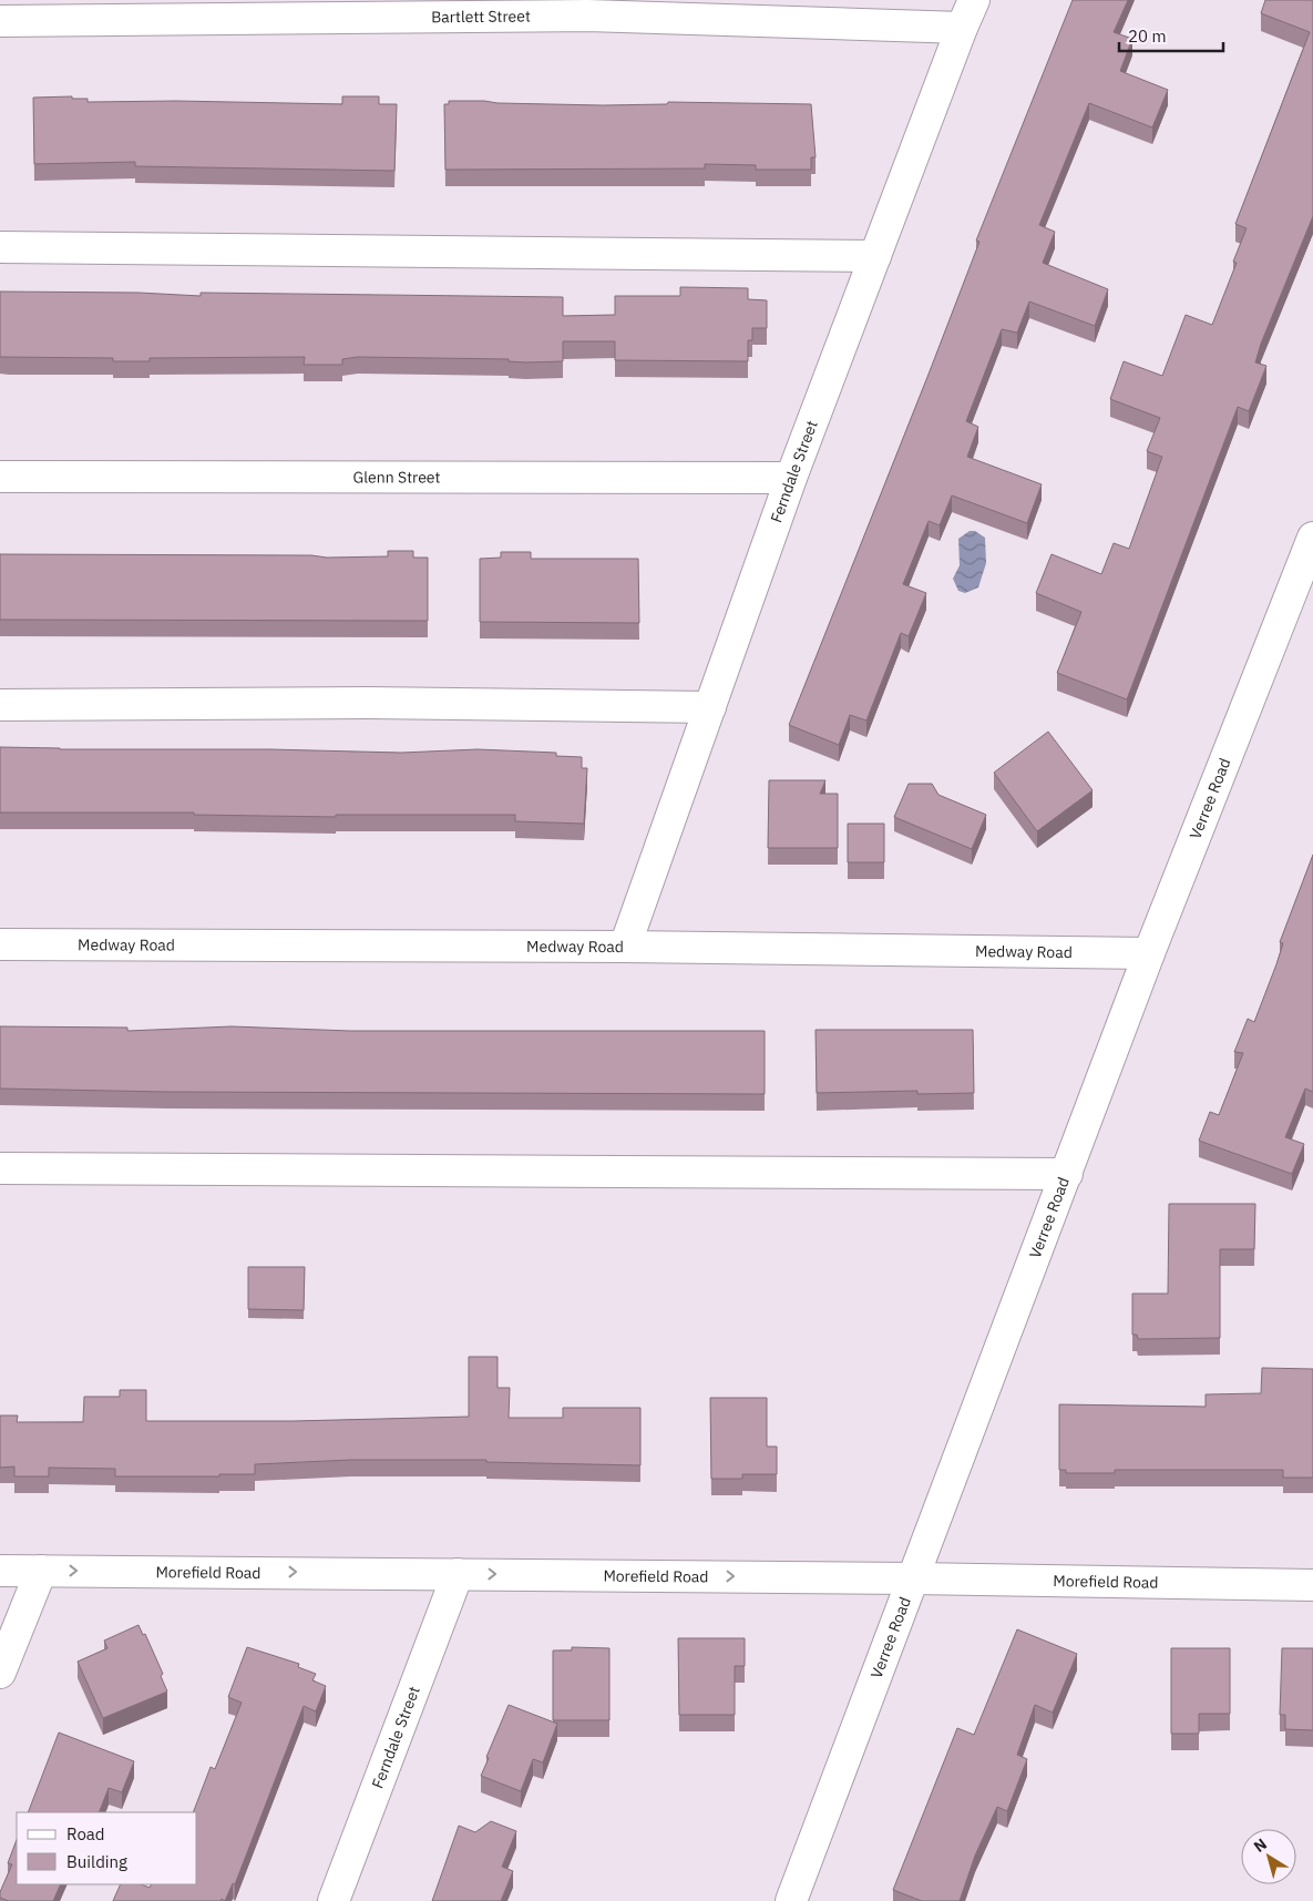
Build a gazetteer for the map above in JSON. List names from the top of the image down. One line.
{"streets":{"street":["Bartlett Street","Ferndale Street","Glenn Street","Verree Road","Medway Road","Morefield Road"]},"crossings":[["Bartlett Street","Ferndale Street"],["Ferndale Street","Glenn Street"],["Ferndale Street","Medway Road"],["Ferndale Street","Morefield Road"],["Verree Road","Medway Road"],["Verree Road","Morefield Road"]],"one_way":["Morefield Road"],"legend":["Road","Building"],"scale_bar":"20 m","north":"top left"}
